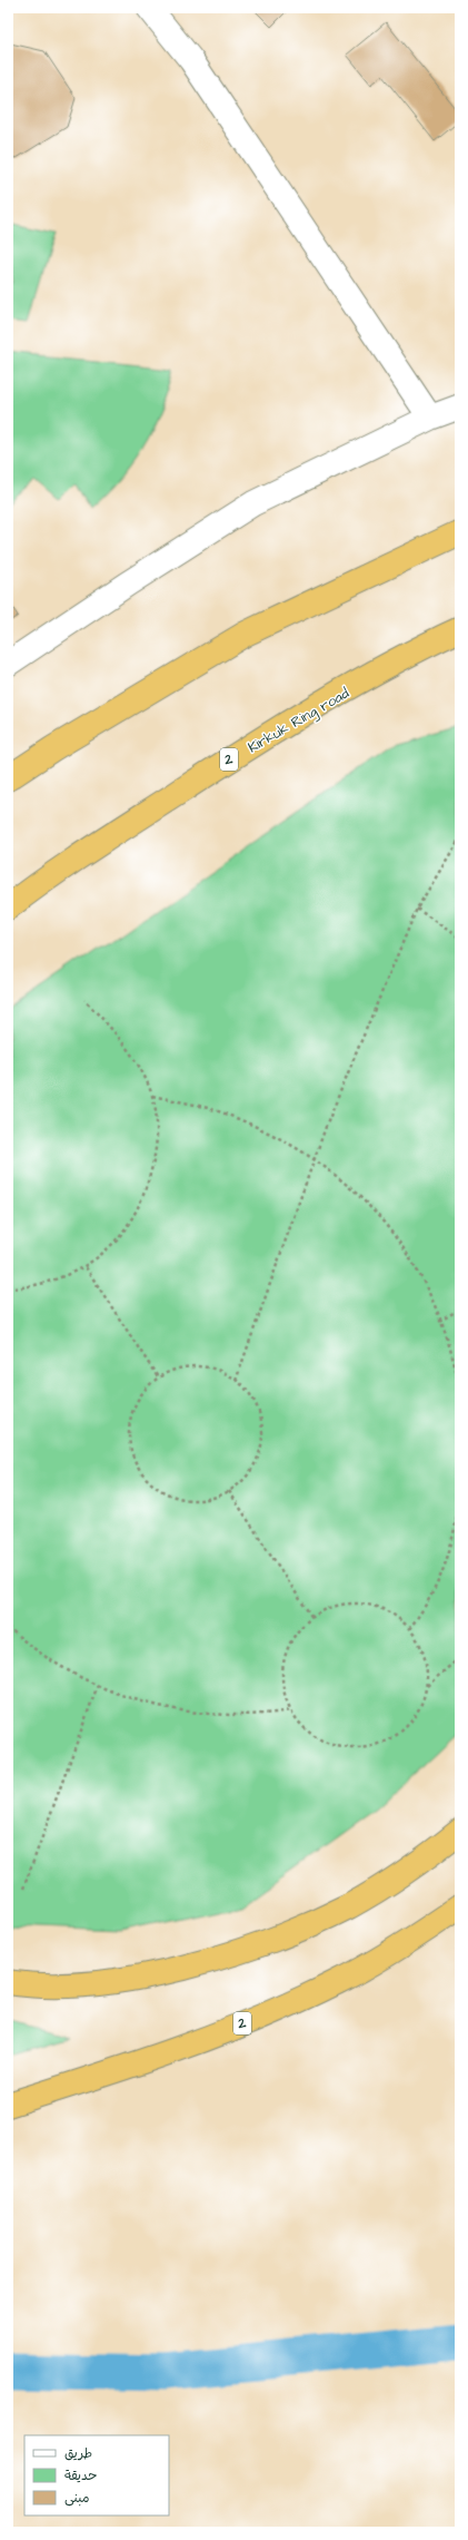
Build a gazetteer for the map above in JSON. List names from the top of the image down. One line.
{"streets":{"highway":["Kirkuk Ring road","2"]},"legend":["طريق","حديقة","مبنى"]}
